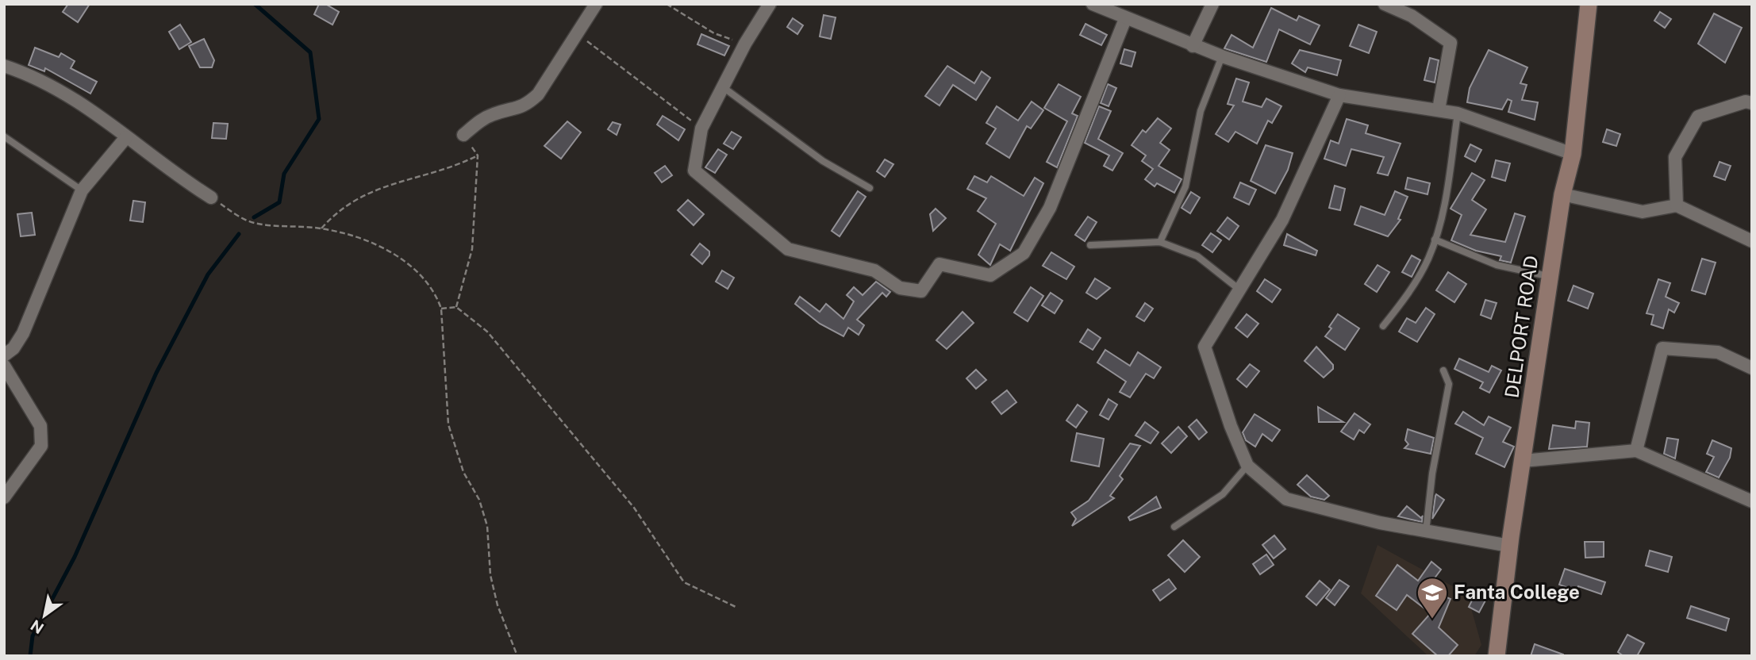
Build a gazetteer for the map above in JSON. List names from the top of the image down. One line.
{"streets":{"street":["DELPORT ROAD"]},"places":{"school or university":["Fanta College"]},"north":"bottom left"}
